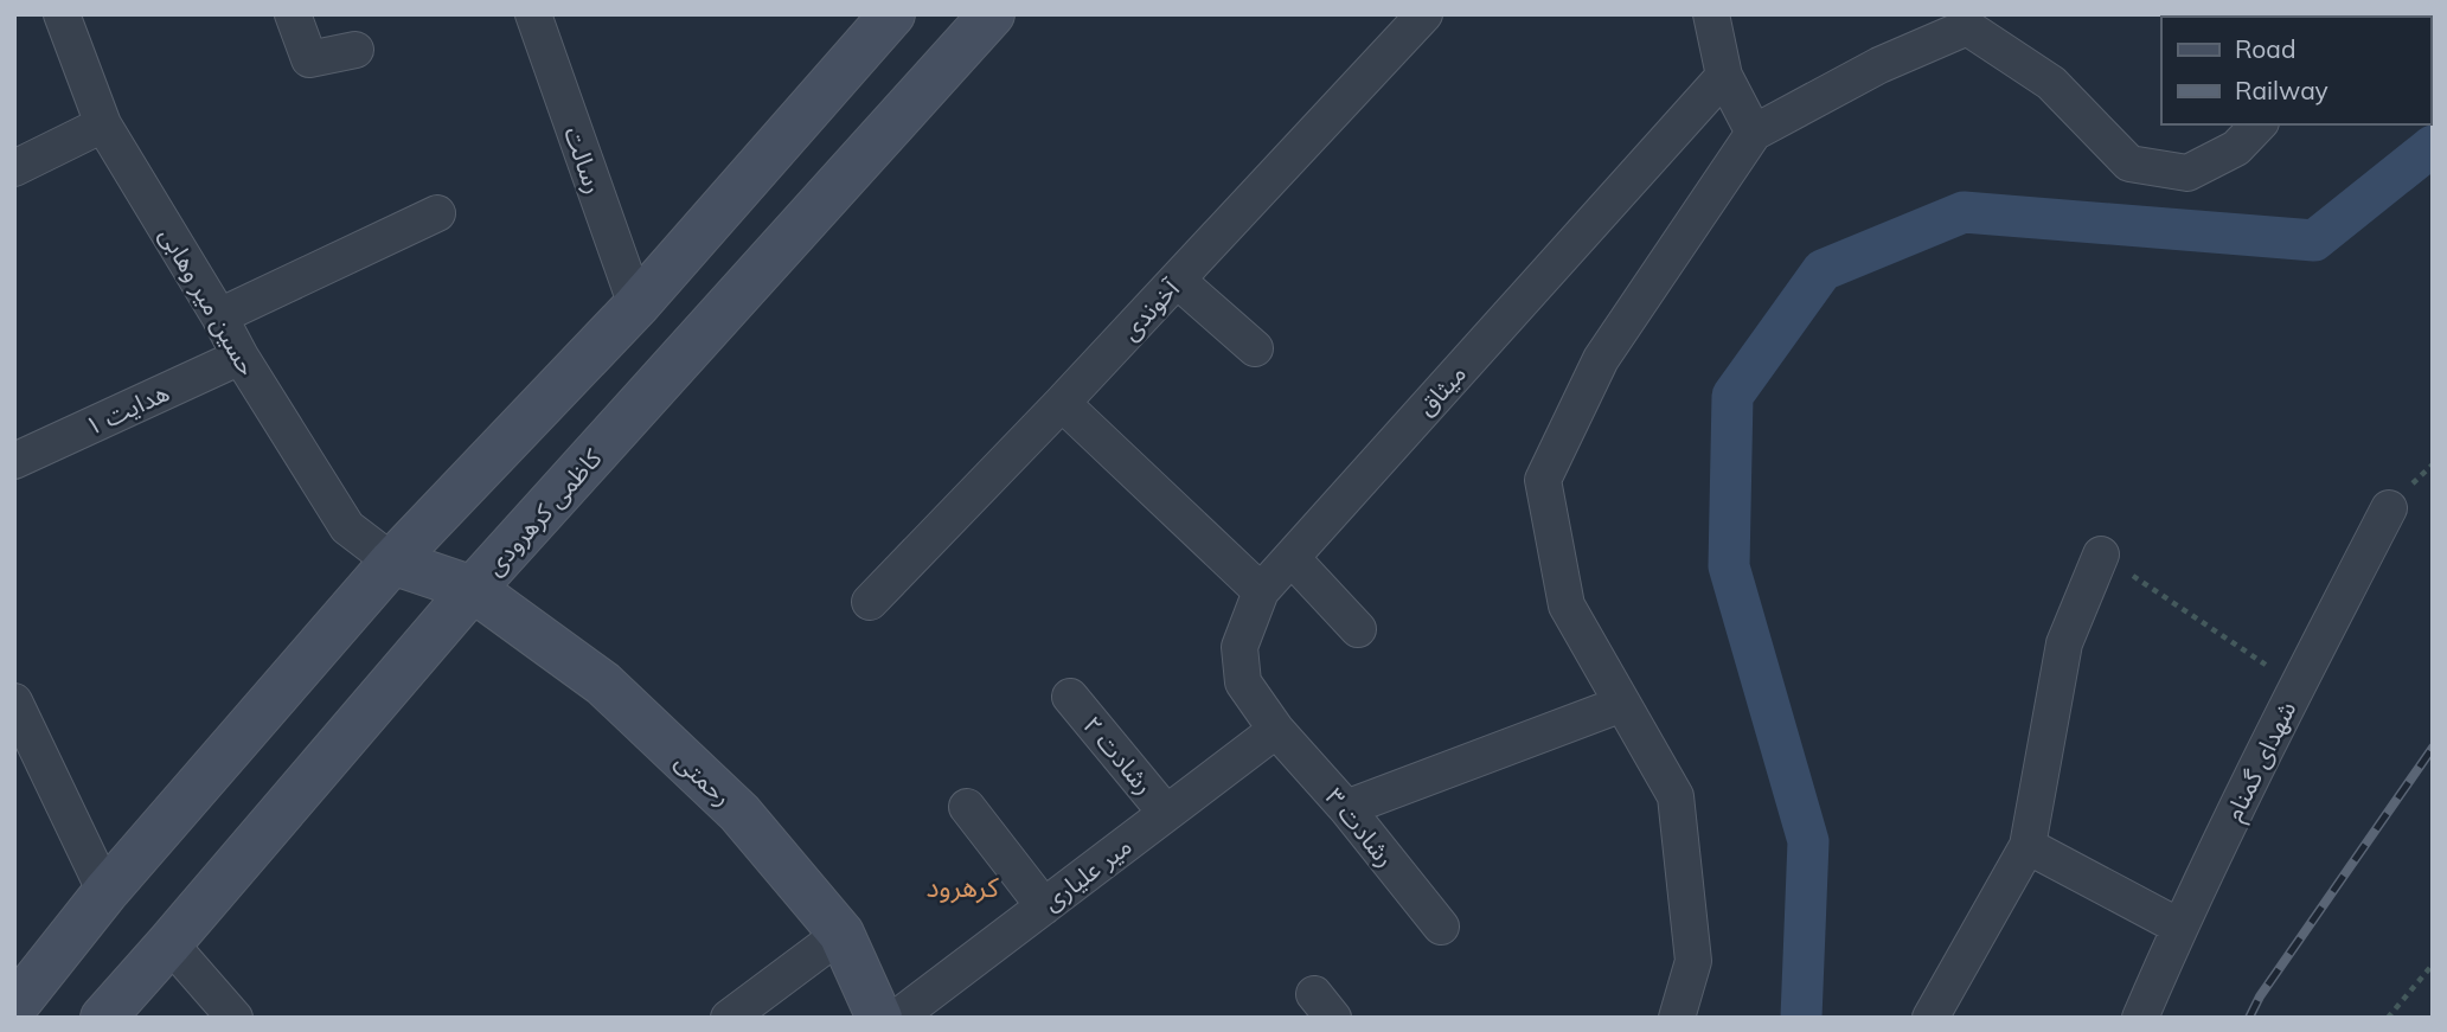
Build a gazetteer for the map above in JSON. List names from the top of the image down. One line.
{"streets":{"main road":["کاظمی کرهرودی","رحمتی"],"street":["رسالت","حسین میر وهابی","آخوندی","میثاق","هدایت ۱","رشادت ۲","شهدای گمنام","رشادت ۳","میر علیاری"]},"crossings":[["حسین میر وهابی","هدایت ۱"],["حسین میر وهابی","رحمتی"],["میثاق","رشادت ۳"],["میثاق","میر علیاری"],["کاظمی کرهرودی","رحمتی"],["رشادت ۲","میر علیاری"],["رشادت ۳","میر علیاری"]],"districts":["کرهرود"],"legend":["Road","Railway"]}
